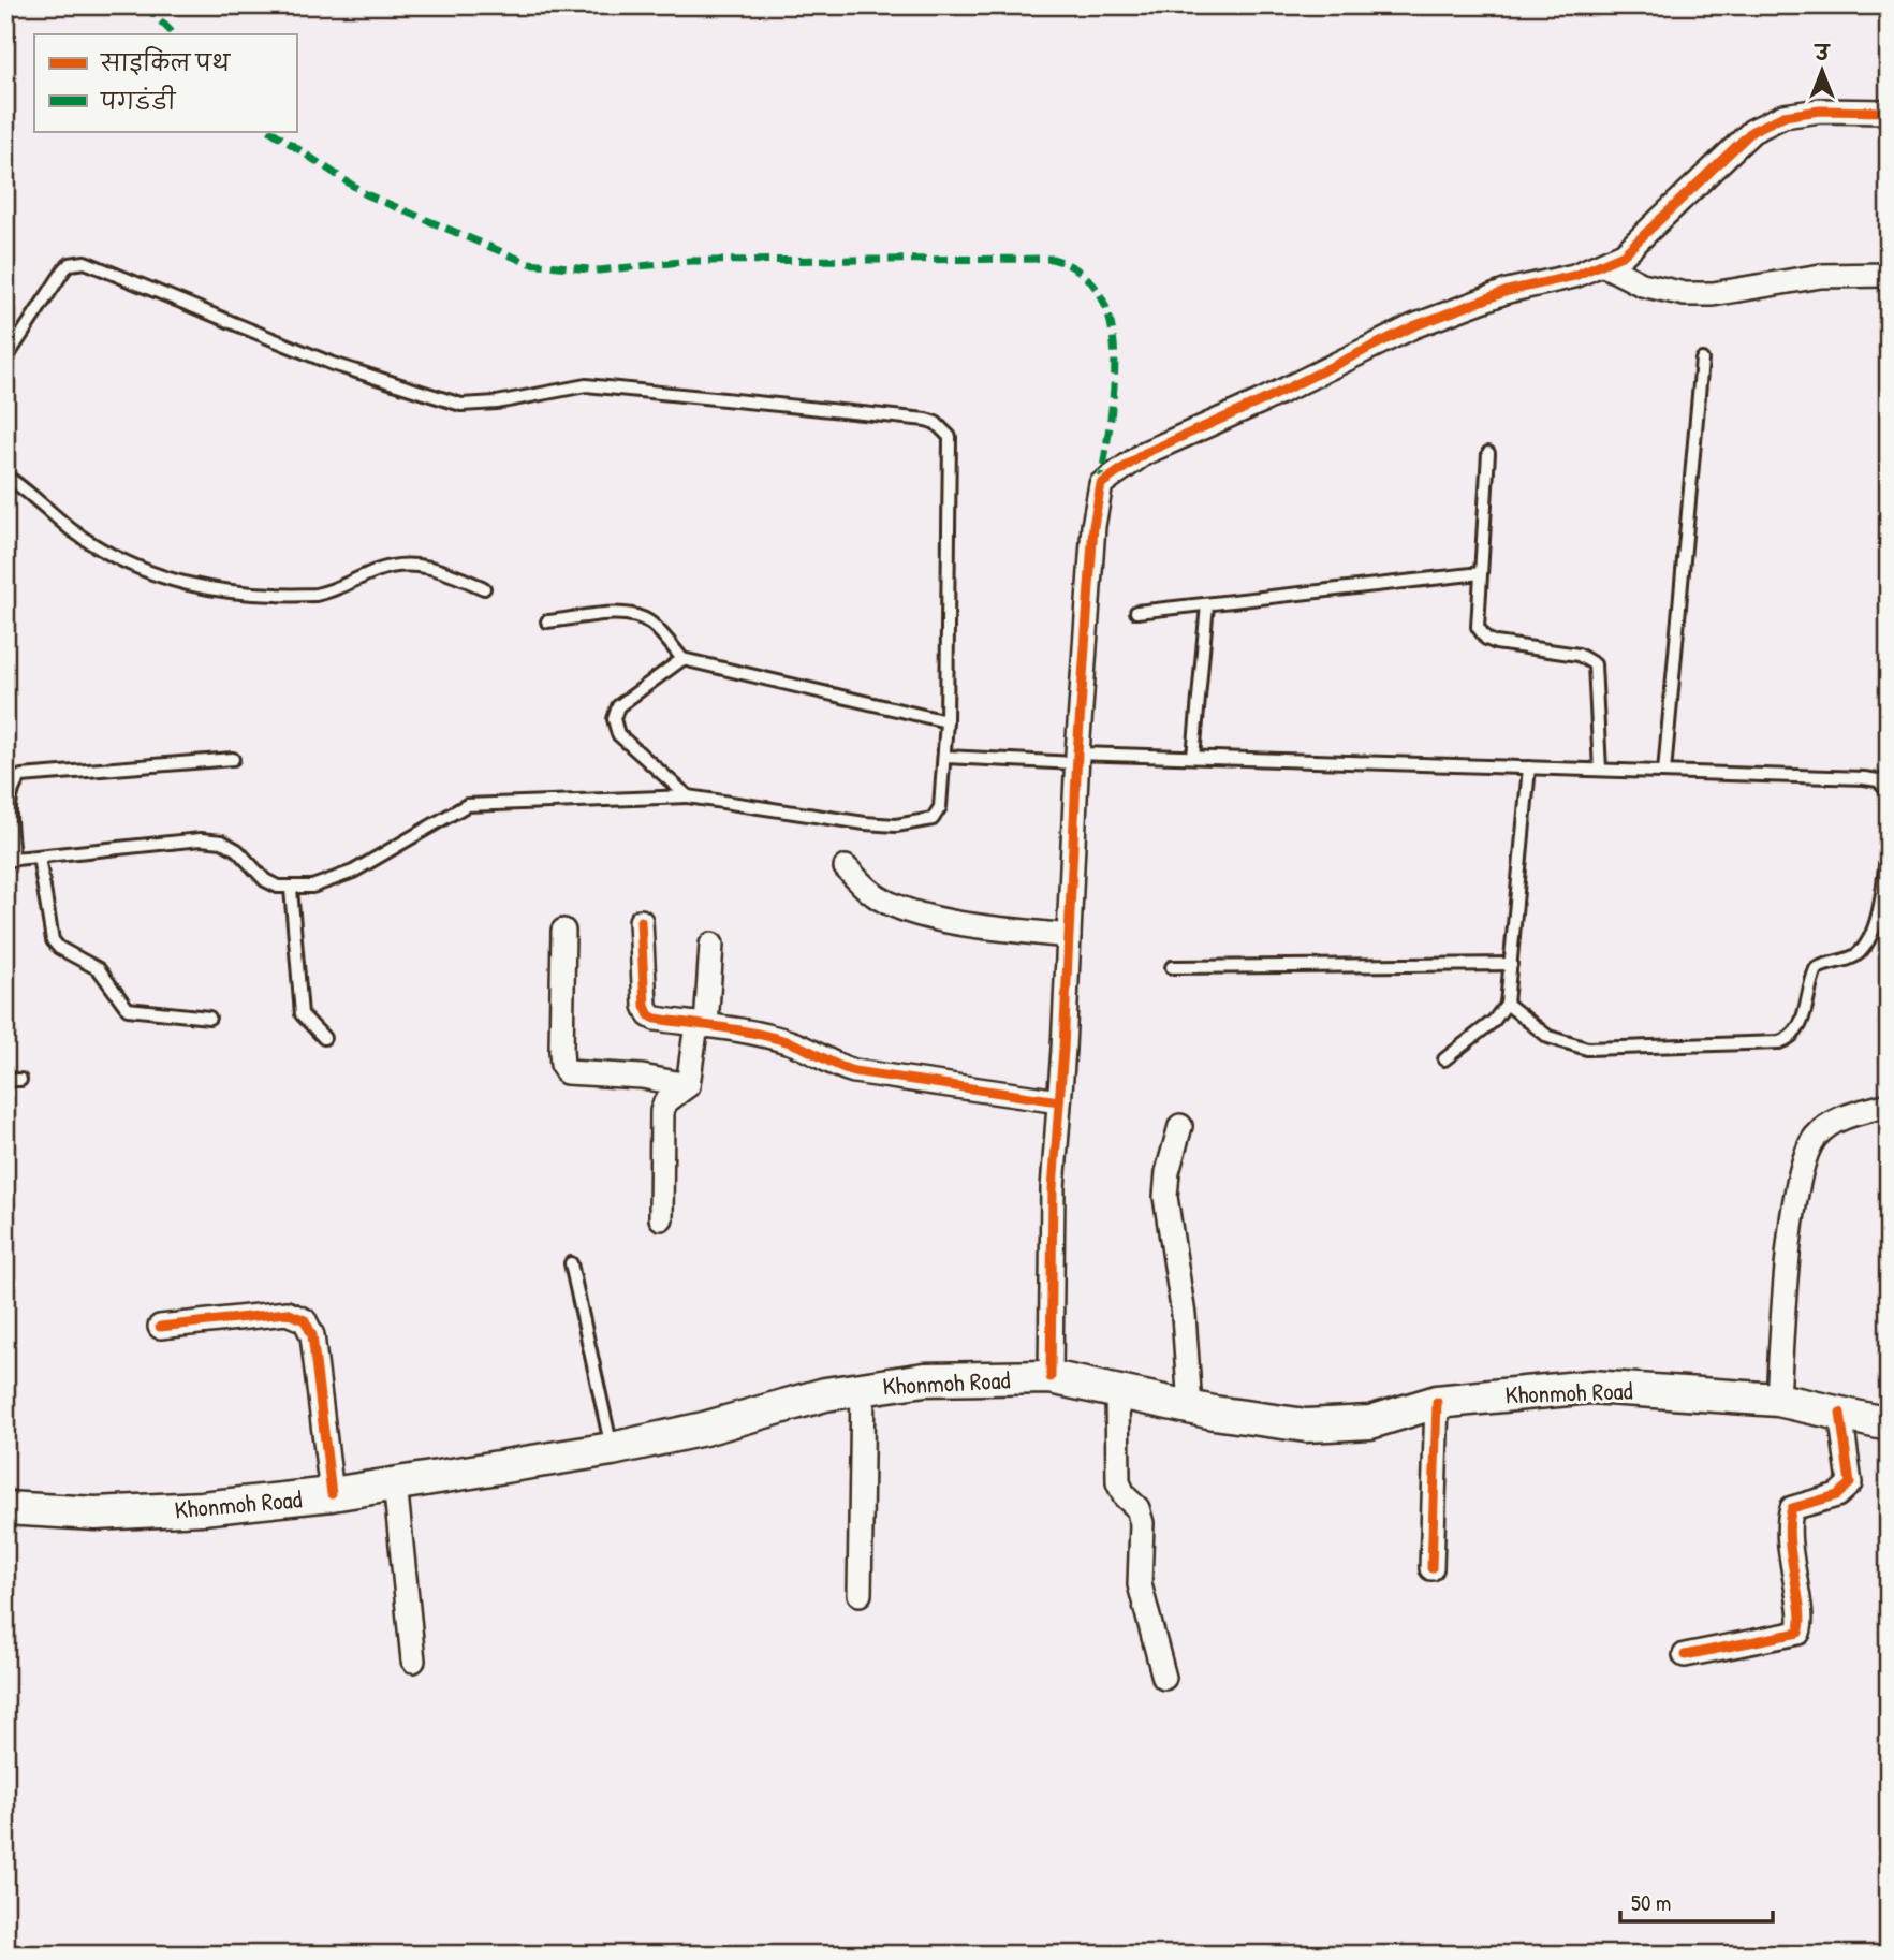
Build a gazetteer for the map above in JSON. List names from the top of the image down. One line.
{"streets":{"main road":["Khonmoh Road"]},"legend":["साइकिल पथ","पगडंडी"],"scale_bar":"50 m","north":"top"}
